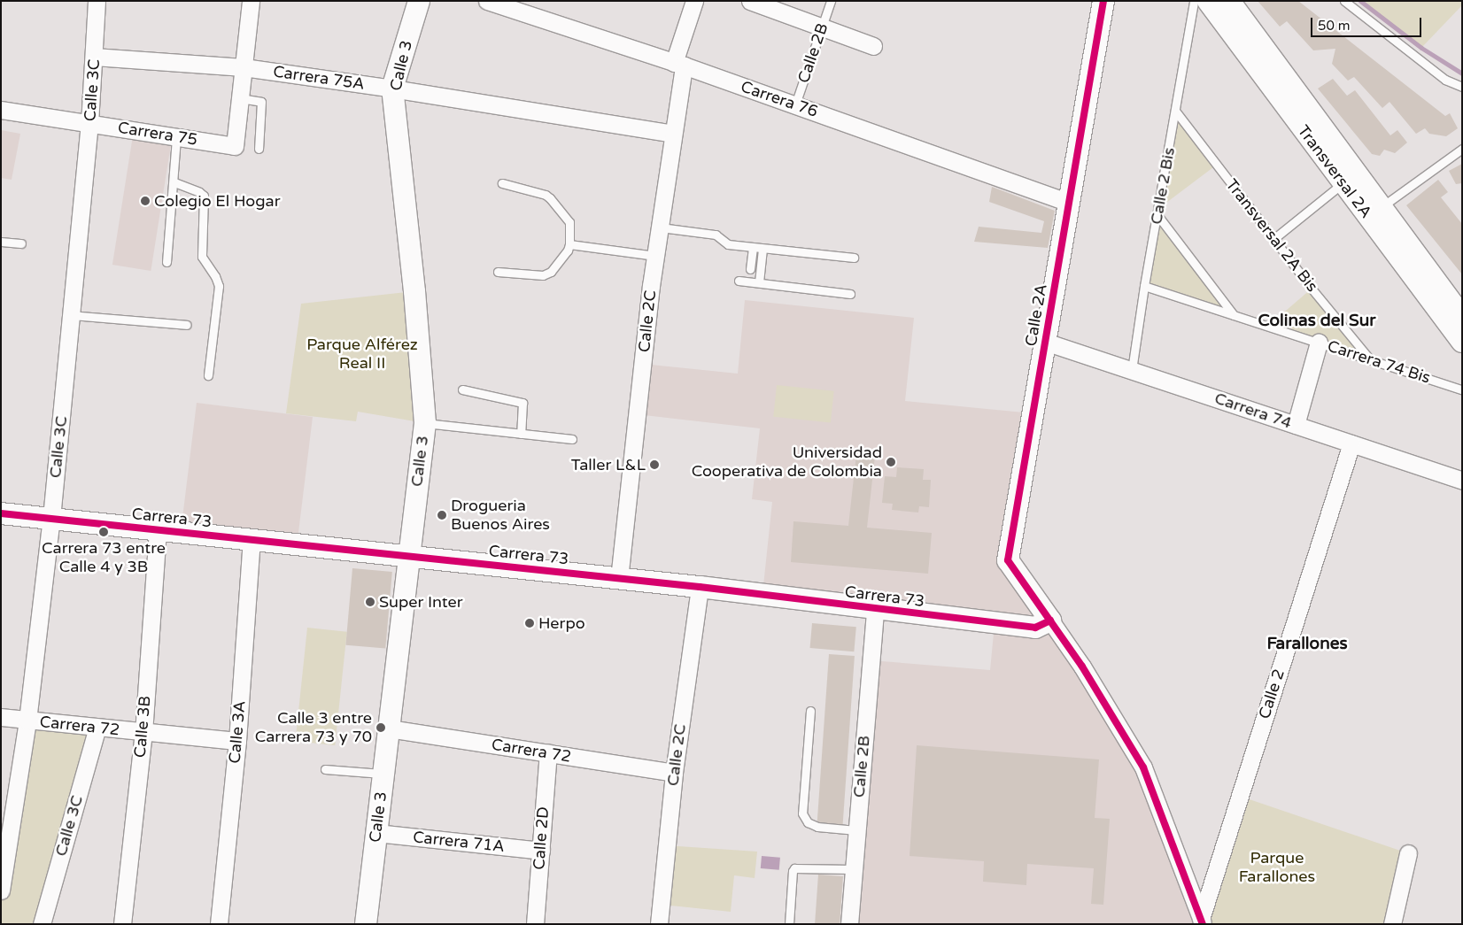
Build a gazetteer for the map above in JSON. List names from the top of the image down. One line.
{"streets":{"street":["Calle 2B","Calle 3","Carrera 75A","Calle 3C","Carrera 76","Carrera 75","Transversal 2A","Calle 2A","Calle 2C","Carrera 74","Carrera 73","Calle 2","Carrera 72","Calle 3B","Calle 3A","Calle 2D","Carrera 71A"],"lane":["Calle 2 Bis","Transversal 2A Bis","Carrera 74 Bis"]},"crossings":[["Calle 2B","Carrera 76"],["Calle 2B","Carrera 73"],["Calle 3","Carrera 75A"],["Calle 3","Carrera 73"],["Calle 3","Carrera 72"],["Calle 3","Carrera 71A"],["Carrera 75A","Calle 3C"],["Carrera 75A","Calle 2C"],["Calle 3C","Carrera 75"],["Calle 3C","Carrera 73"],["Calle 3C","Carrera 72"],["Carrera 76","Calle 2A"],["Carrera 76","Calle 2C"],["Calle 2 Bis","Transversal 2A Bis"],["Calle 2 Bis","Carrera 74 Bis"],["Calle 2 Bis","Carrera 74"],["Transversal 2A Bis","Carrera 74 Bis"],["Calle 2A","Carrera 74"],["Calle 2A","Carrera 73"],["Calle 2C","Carrera 73"],["Calle 2C","Carrera 72"],["Carrera 74","Calle 2"],["Carrera 73","Calle 3B"],["Carrera 73","Calle 3A"],["Carrera 72","Calle 3B"],["Carrera 72","Calle 3A"],["Carrera 72","Calle 2D"],["Calle 2D","Carrera 71A"]],"districts":["Colinas del Sur","Farallones"],"parks":["Parque Alférez Real II","Parque Farallones"],"places":["Colegio El Hogar","Universidad Cooperativa de Colombia","Taller L&L","Drogueria Buenos Aires","Carrera 73 entre Calle 4 y 3B","Super Inter","Herpo","Calle 3 entre Carrera 73 y 70"],"scale_bar":"50 m"}
